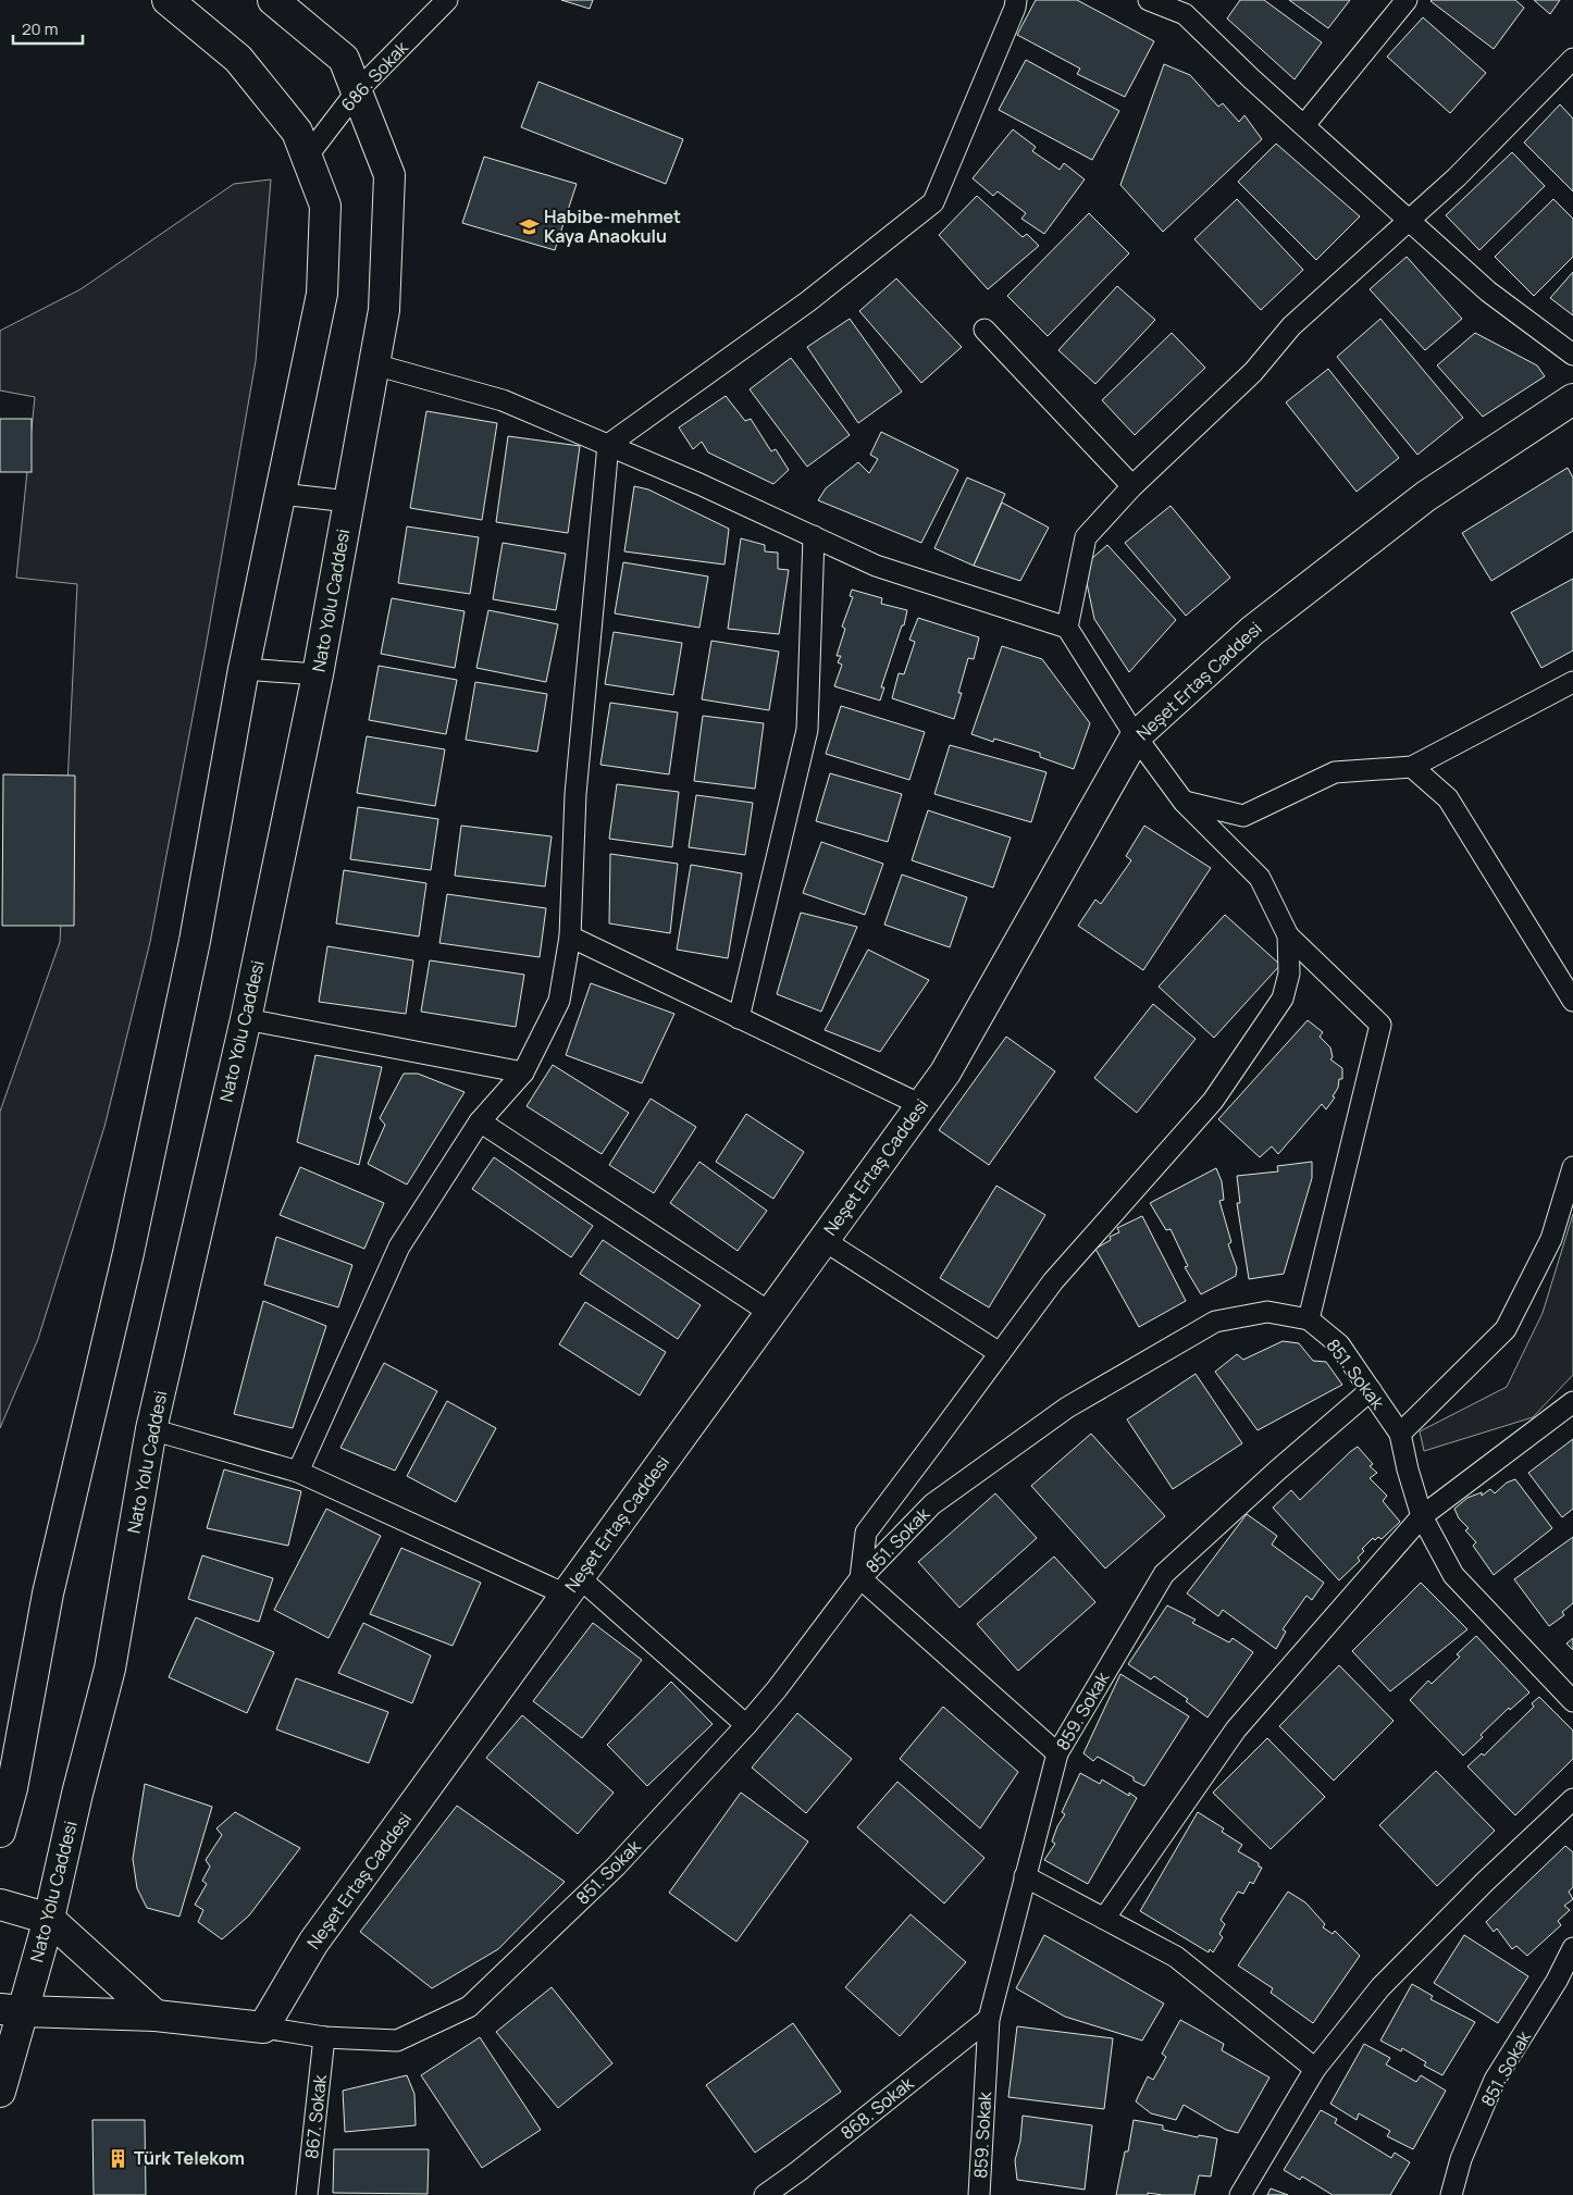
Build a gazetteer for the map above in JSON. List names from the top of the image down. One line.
{"streets":{"main road":["Nato Yolu Caddesi","Neşet Ertaş Caddesi","851. Sokak"],"street":["686. Sokak","859. Sokak","868. Sokak","867. Sokak"]},"crossings":[["686. Sokak","Nato Yolu Caddesi"],["Nato Yolu Caddesi","851. Sokak"],["Neşet Ertaş Caddesi","851. Sokak"],["851. Sokak","859. Sokak"],["851. Sokak","867. Sokak"],["859. Sokak","868. Sokak"]],"places":{"school or university":["Habibe-mehmet Kaya Anaokulu"],"building":["Türk Telekom"]},"scale_bar":"20 m"}
